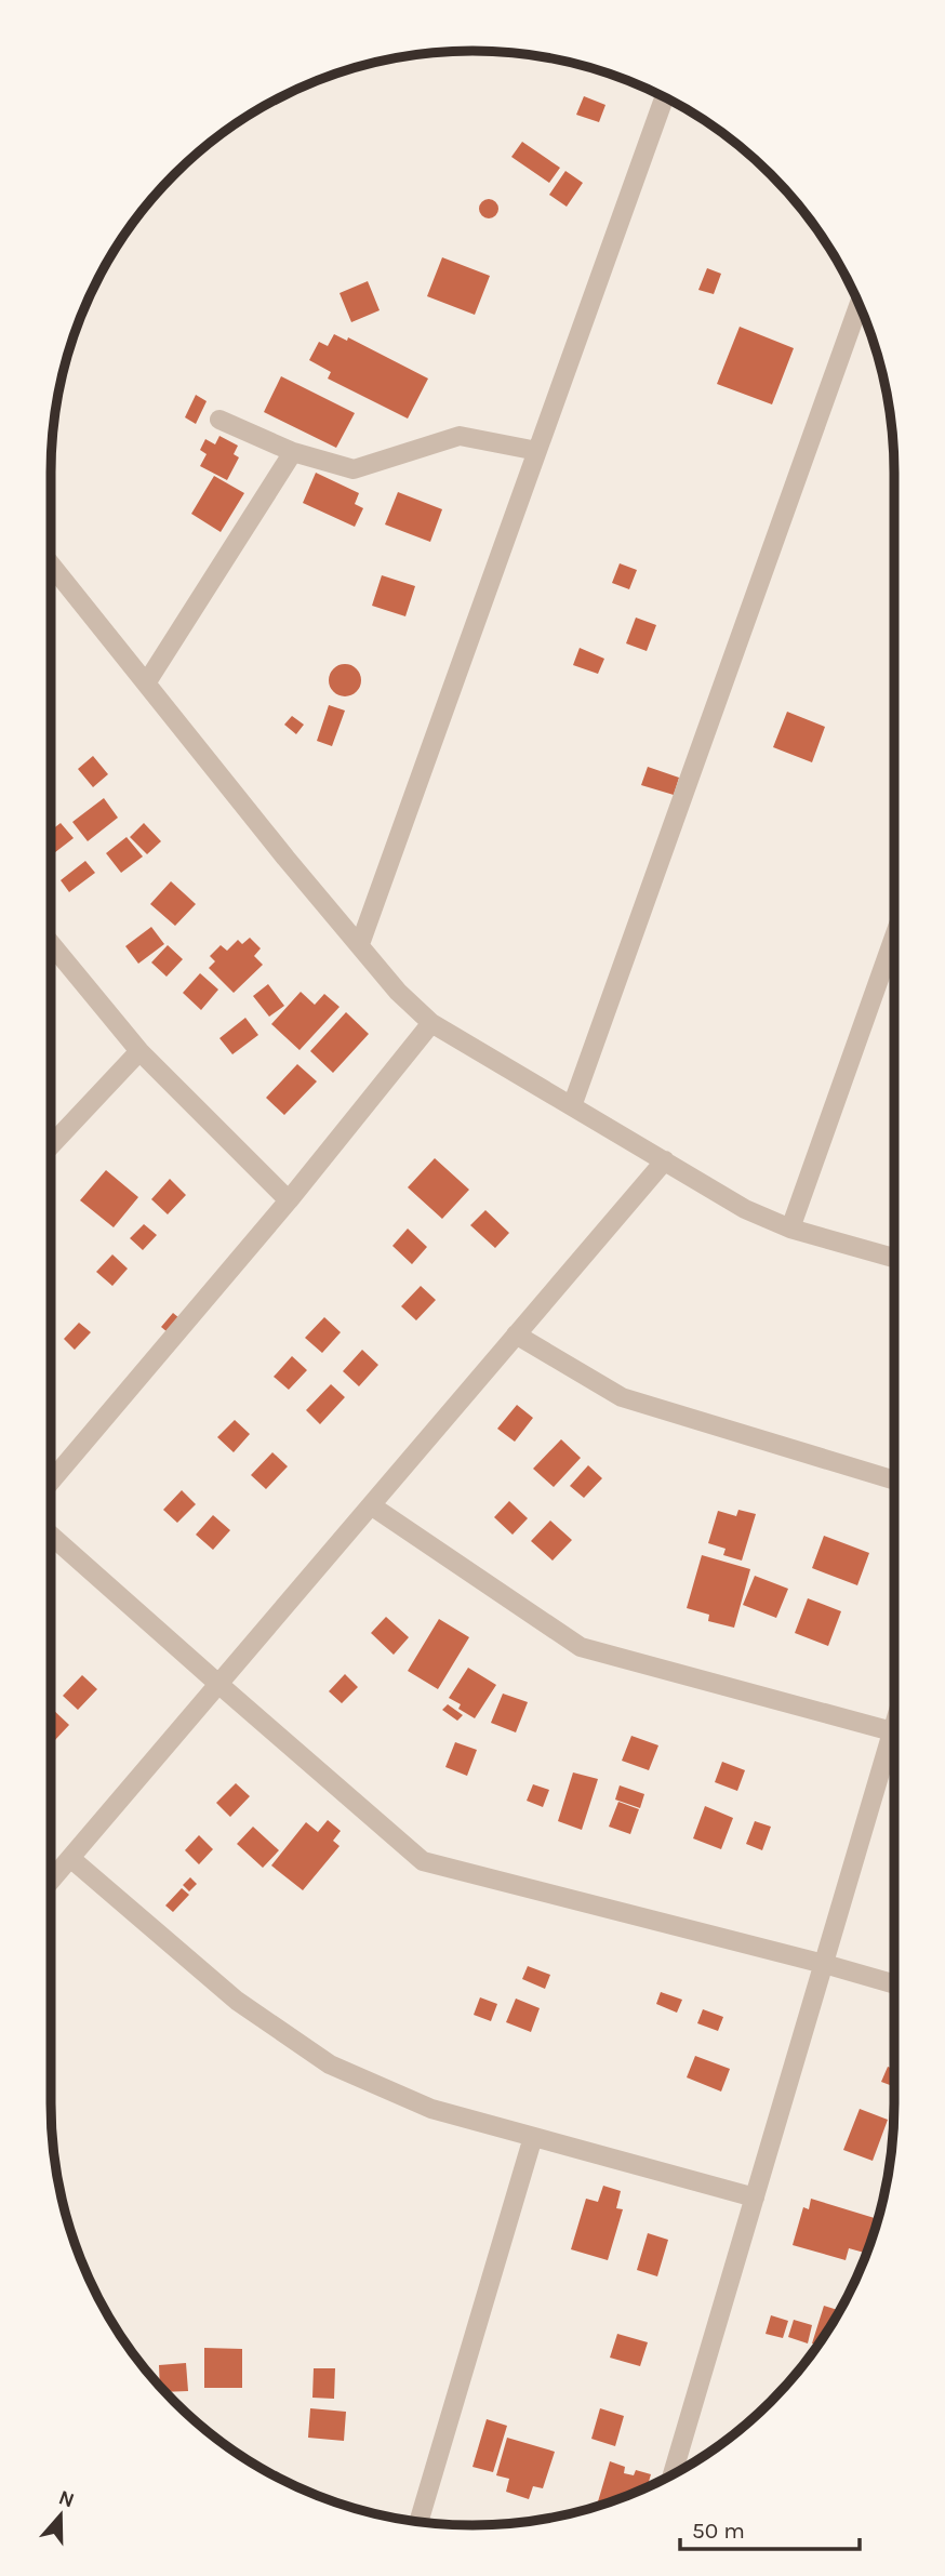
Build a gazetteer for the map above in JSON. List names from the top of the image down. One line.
{"scale_bar":"50 m","north":"top"}
